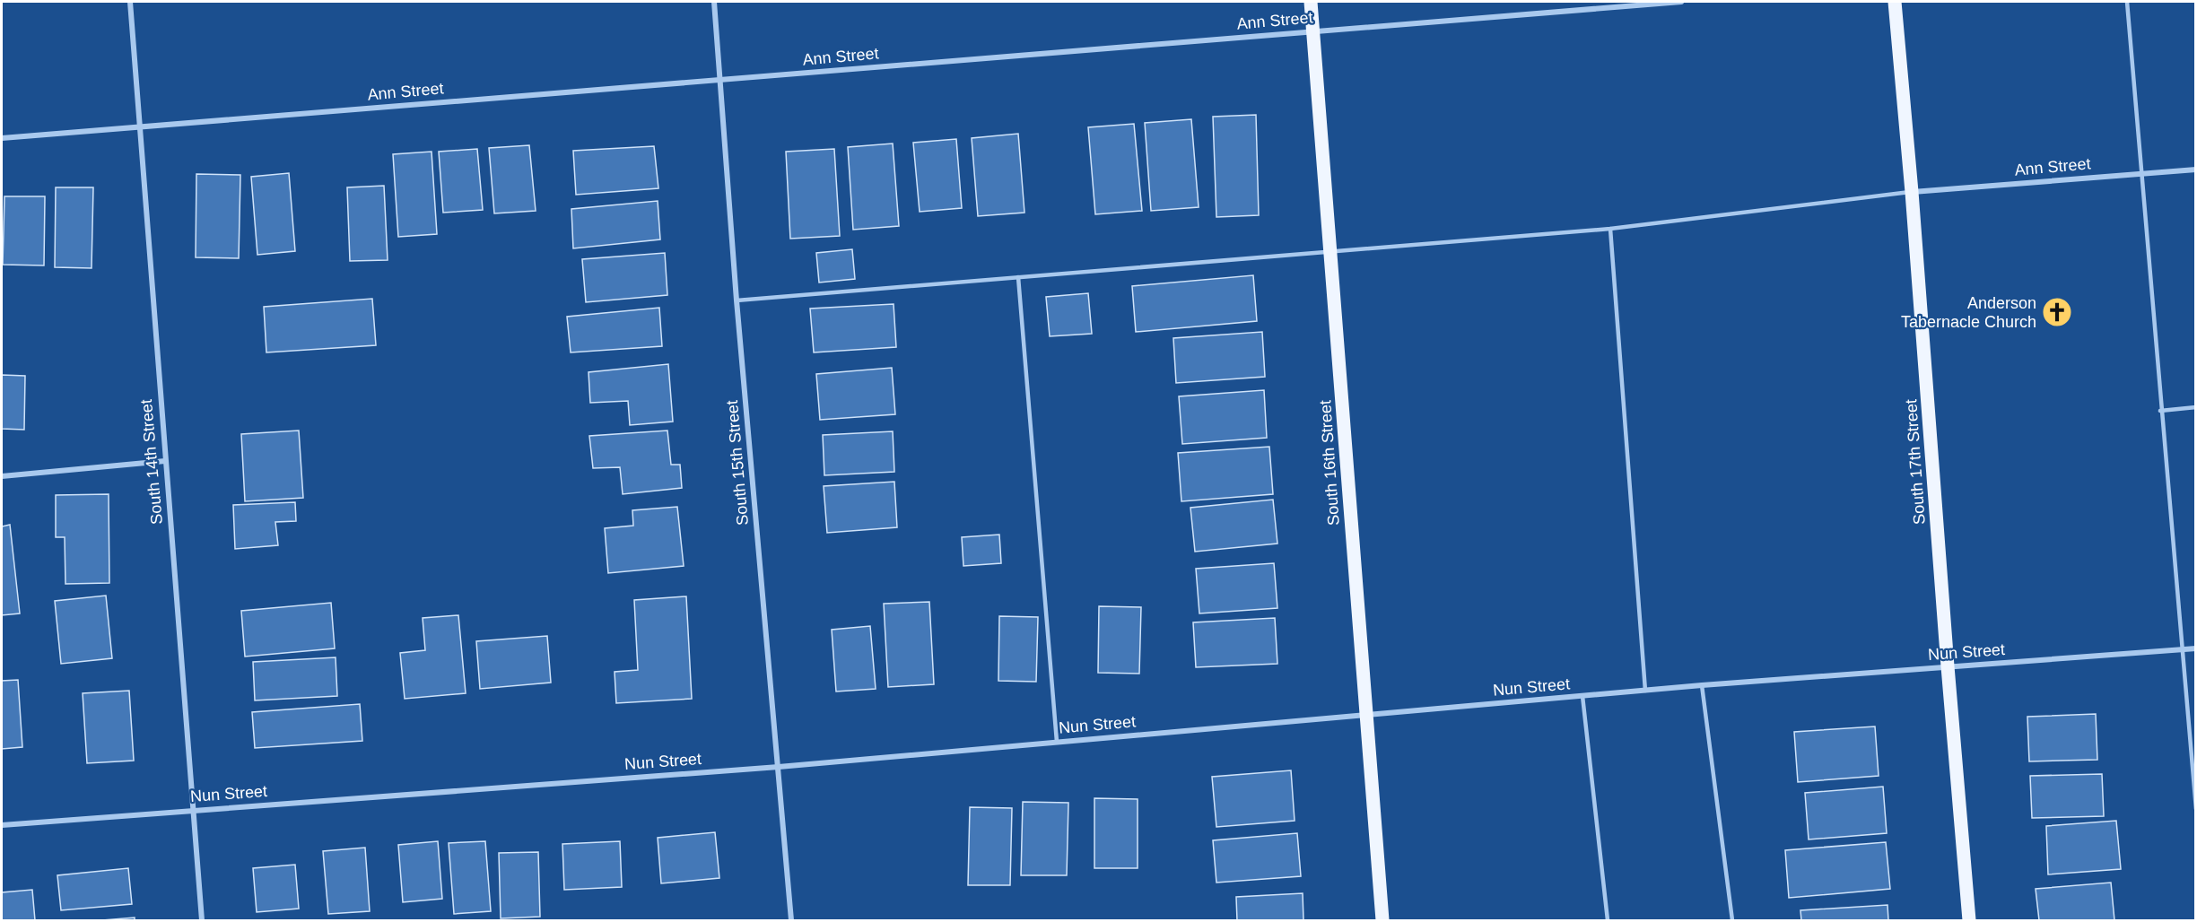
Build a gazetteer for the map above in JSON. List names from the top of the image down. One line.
{"streets":{"main road":["South 17th Street","South 16th Street"],"street":["Ann Street","South 14th Street","South 15th Street","Nun Street"]},"crossings":[["Ann Street","South 14th Street"],["Ann Street","South 17th Street"],["Ann Street","South 15th Street"],["Ann Street","South 16th Street"],["South 14th Street","Nun Street"],["South 17th Street","Nun Street"],["South 15th Street","Nun Street"],["South 16th Street","Nun Street"]],"places":{"church":["Anderson Tabernacle Church"]}}
